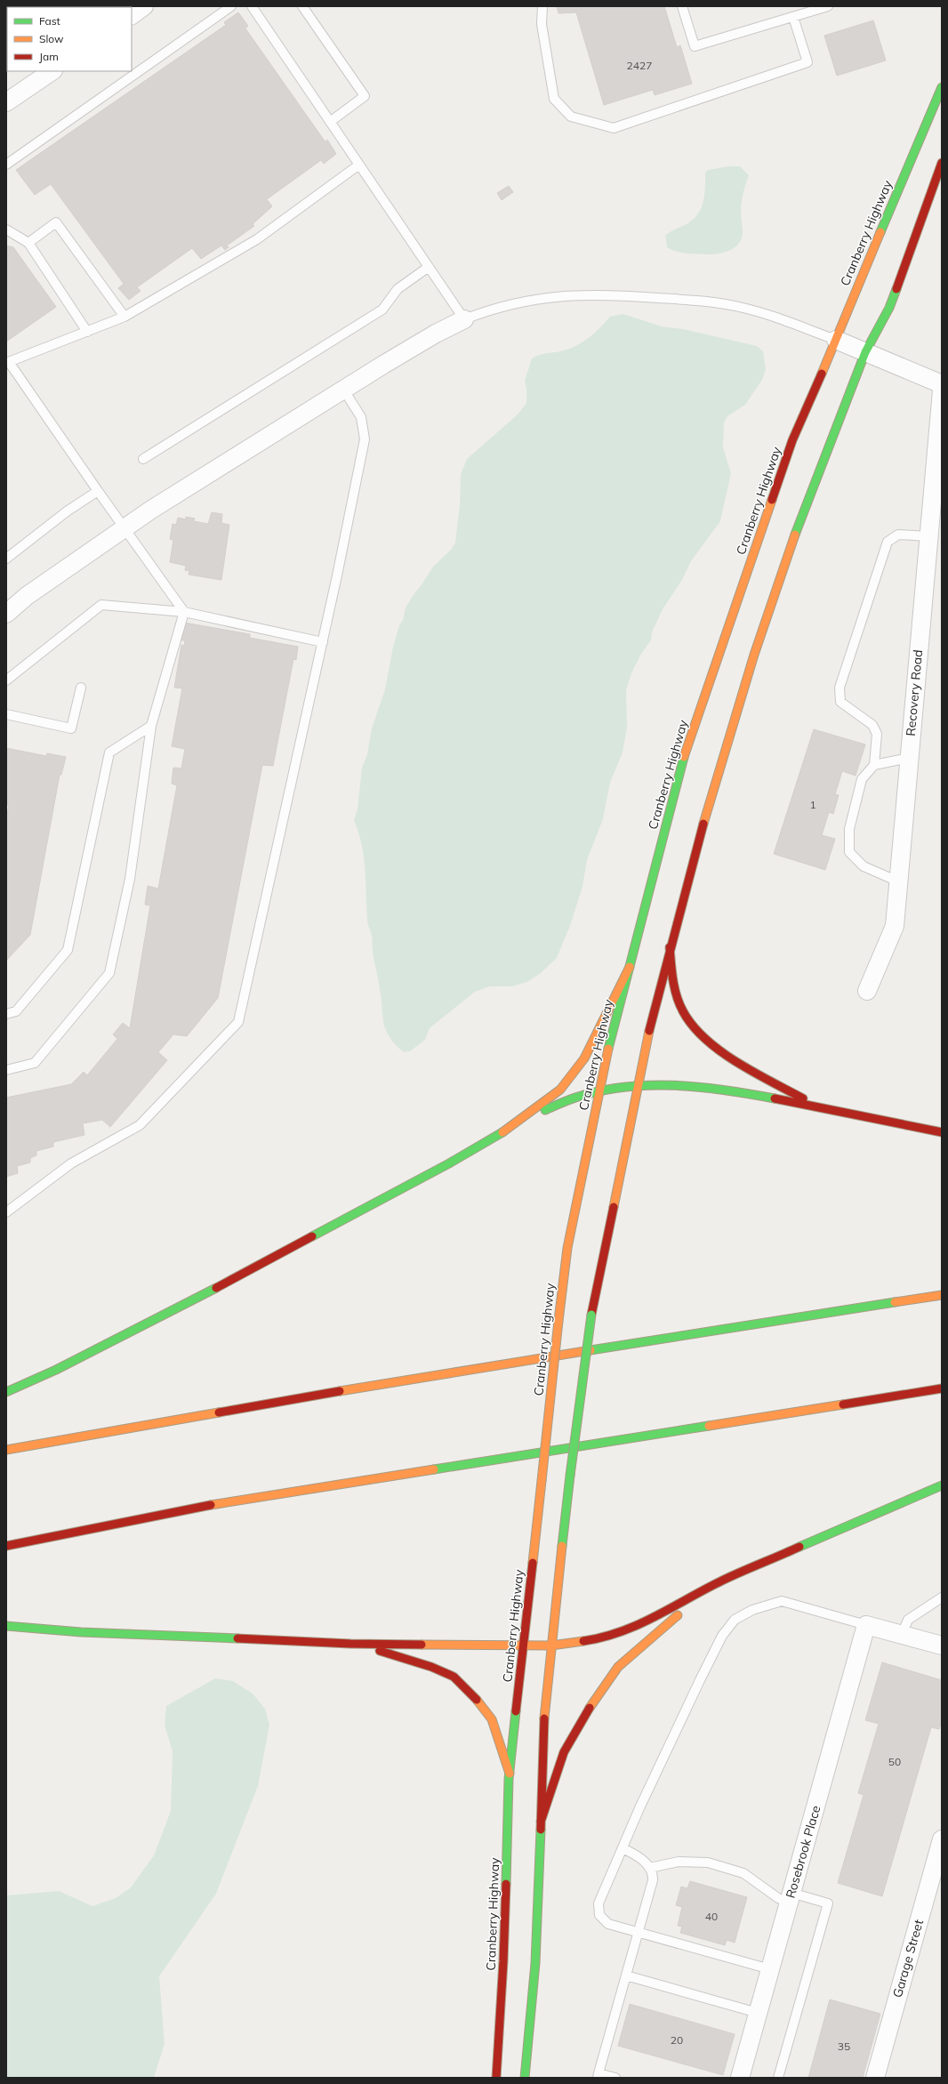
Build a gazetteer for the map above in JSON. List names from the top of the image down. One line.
{"streets":{"main road":["Cranberry Highway"],"street":["Recovery Road","Rosebrook Place","Garage Street"]},"house_numbers":["2427","1","50","40","20","35"],"legend":["Fast","Slow","Jam"]}
